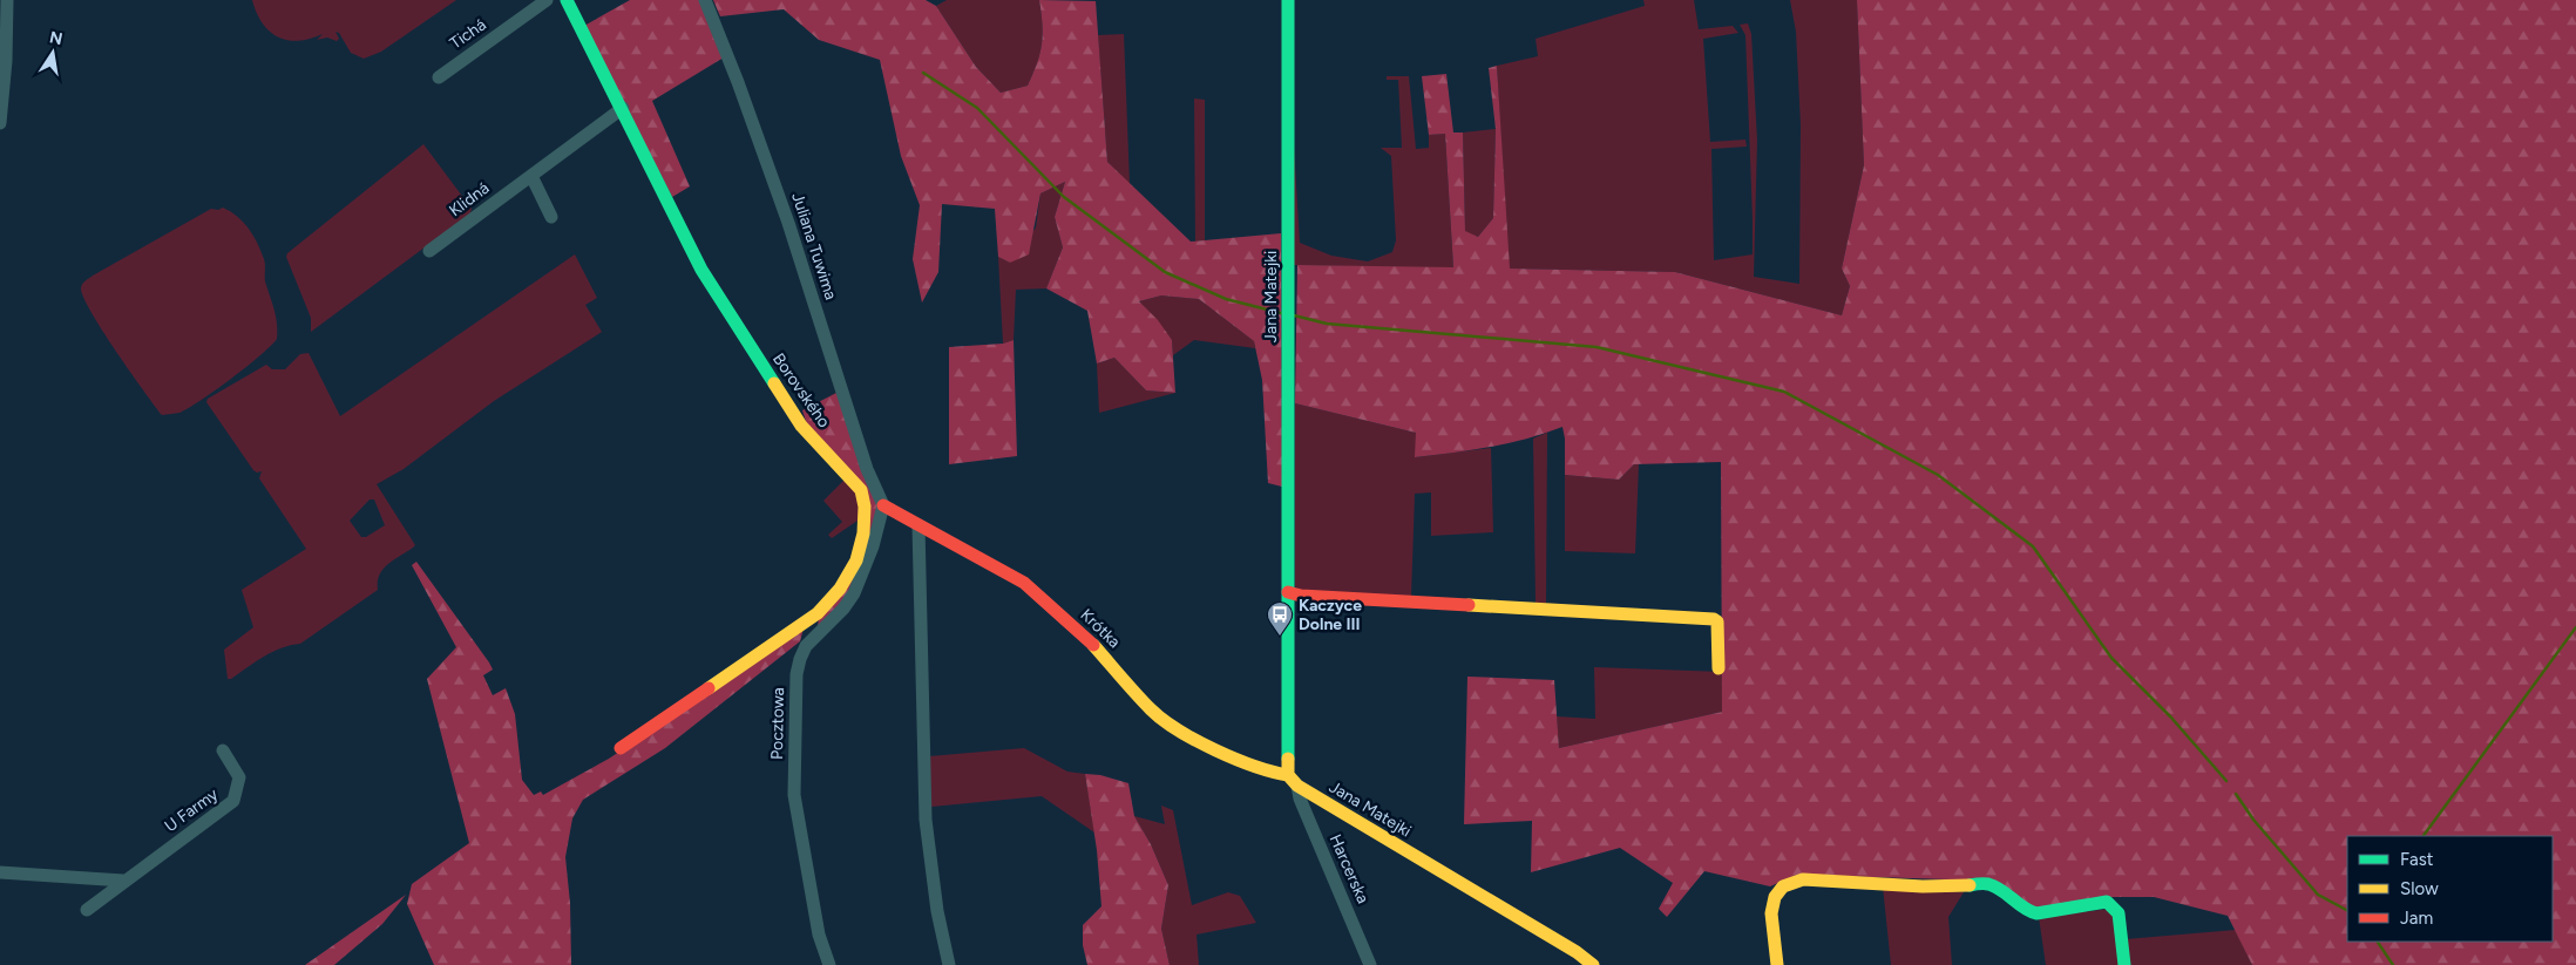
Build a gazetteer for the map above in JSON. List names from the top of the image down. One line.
{"streets":{"street":["Tichá","Klidná","Juliana Tuwima","Jana Matejki","Borovského","Krótka","Pocztowa","U Farmy","Harcerska"]},"crossings":[["Klidná","Borovského"],["Juliana Tuwima","Krótka"],["Juliana Tuwima","Pocztowa"],["Jana Matejki","Krótka"],["Jana Matejki","Harcerska"],["Krótka","Pocztowa"]],"places":{"bus stop":["Kaczyce Dolne III"]},"legend":["Fast","Slow","Jam"],"north":"top"}
